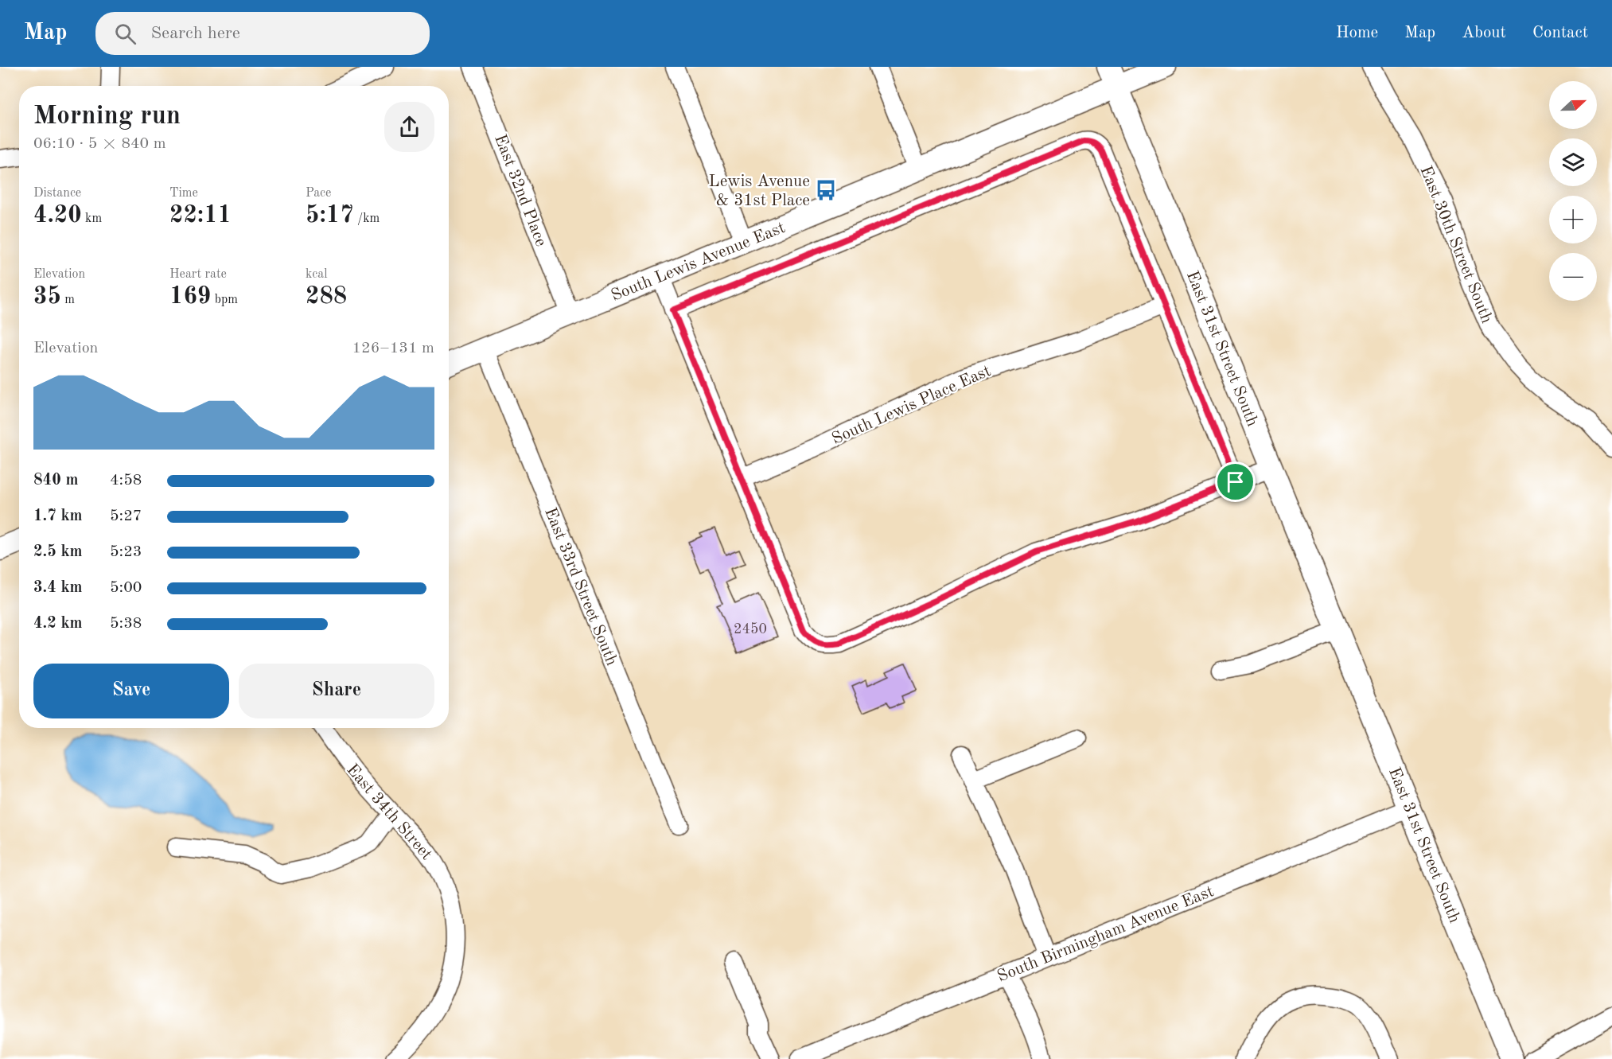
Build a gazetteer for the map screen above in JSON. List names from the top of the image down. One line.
{"streets":{"main road":["South Lewis Avenue East","East 31st Street South"],"street":["East 32nd Place","East 30th Street South","South Lewis Place East","East 33rd Street South","East 34th Street","South Birmingham Avenue East"]},"crossings":[["East 32nd Place","South Lewis Avenue East"],["South Lewis Avenue East","East 31st Street South"],["South Lewis Avenue East","East 33rd Street South"],["East 31st Street South","South Birmingham Avenue East"]],"places":{"bus stop":["Lewis Avenue & 31st Place"]},"house_numbers":["2450"],"north":"right","page":{"header":"Map","search":"Search here","nav":["Home","Map","About","Contact"],"map_buttons":["+","−"],"heading":["Morning run","06:10 · 5 × 840 m"],"stats":[["Distance","4.20 km"],["Time","22:11"],["Pace","5:17 /km"],["Elevation","35 m"],["Heart rate","169 bpm"],["kcal","288"]],"chart":["Elevation","126–131 m"],"list":[{"name":"840 m","note":"4:58"},{"name":"1.7 km","note":"5:27"},{"name":"2.5 km","note":"5:23"},{"name":"3.4 km","note":"5:00"},{"name":"4.2 km","note":"5:38"}],"buttons":["Save","Share"]}}
